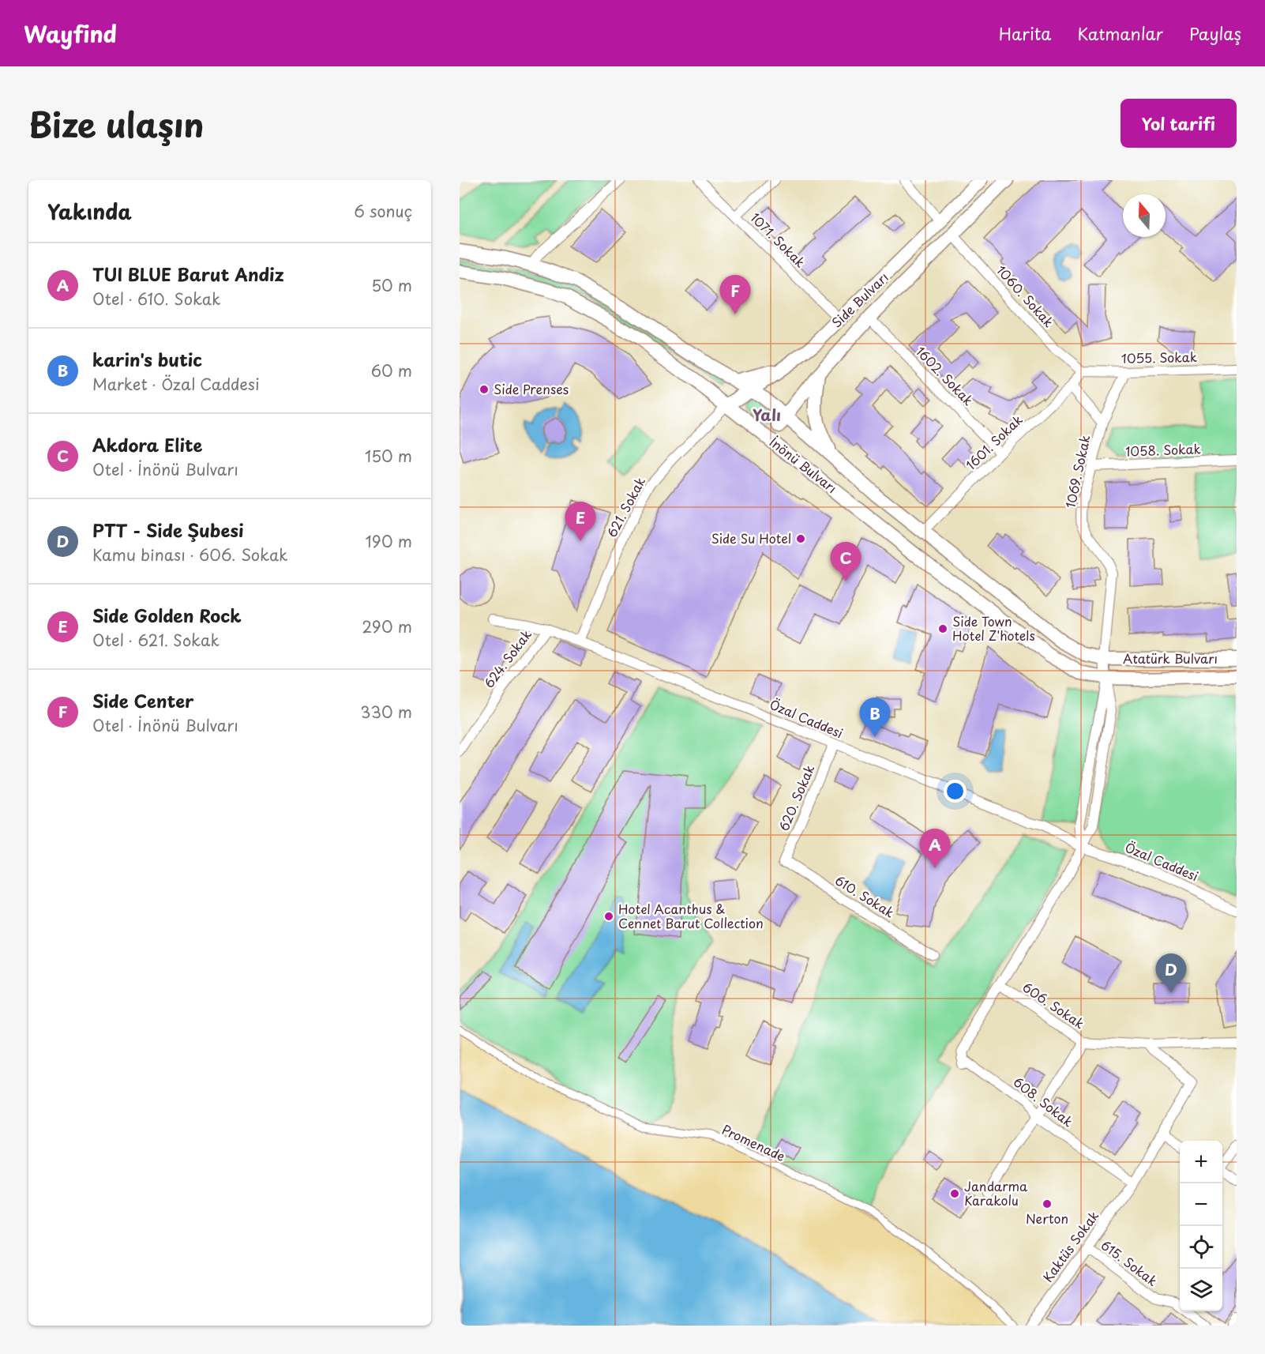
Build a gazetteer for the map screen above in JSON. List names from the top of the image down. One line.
{"streets":{"main road":["Side Bulvarı","İnönü Bulvarı","Atatürk Bulvarı"],"street":["1071. Sokak","1060. Sokak","1055. Sokak","1602. Sokak","1601. Sokak","1058. Sokak","1069. Sokak","621. Sokak","624. Sokak","Özal Caddesi","620. Sokak","610. Sokak","606. Sokak","608. Sokak","Promenade","Kaktüs Sokak","615. Sokak"]},"crossings":[["1071. Sokak","Side Bulvarı"],["1060. Sokak","Side Bulvarı"],["1060. Sokak","1055. Sokak"],["1060. Sokak","1601. Sokak"],["Side Bulvarı","1602. Sokak"],["Side Bulvarı","İnönü Bulvarı"],["Side Bulvarı","621. Sokak"],["1055. Sokak","1601. Sokak"],["1055. Sokak","1069. Sokak"],["1602. Sokak","1601. Sokak"],["1601. Sokak","İnönü Bulvarı"],["1058. Sokak","1069. Sokak"],["İnönü Bulvarı","1069. Sokak"],["İnönü Bulvarı","621. Sokak"],["İnönü Bulvarı","Atatürk Bulvarı"],["1069. Sokak","Atatürk Bulvarı"],["1069. Sokak","Özal Caddesi"],["621. Sokak","Özal Caddesi"],["624. Sokak","Özal Caddesi"],["Özal Caddesi","620. Sokak"],["620. Sokak","610. Sokak"],["606. Sokak","608. Sokak"],["606. Sokak","Kaktüs Sokak"],["608. Sokak","Kaktüs Sokak"],["Kaktüs Sokak","615. Sokak"]],"districts":["Yalı"],"places":["Side Prenses","Side Su Hotel","Side Town Hotel Z'hotels","Hotel Acanthus & Cennet Barut Collection","Jandarma Karakolu","Nerton"],"north":"top","page":{"header":"Wayfind","nav":["Harita","Katmanlar","Paylaş"],"title":"Bize ulaşın","buttons":"Yol tarifi","heading":["Yakında","6 sonuç"],"list":[{"mark":"A","name":"TUI BLUE Barut Andiz","note":"Otel · 610. Sokak","value":"50 m"},{"mark":"B","name":"karin's butic","note":"Market · Özal Caddesi","value":"60 m"},{"mark":"C","name":"Akdora Elite","note":"Otel · İnönü Bulvarı","value":"150 m"},{"mark":"D","name":"PTT - Side Şubesi","note":"Kamu binası · 606. Sokak","value":"190 m"},{"mark":"E","name":"Side Golden Rock","note":"Otel · 621. Sokak","value":"290 m"},{"mark":"F","name":"Side Center","note":"Otel · İnönü Bulvarı","value":"330 m"}],"pins":["F","E","C","B","A","D"],"map_buttons":["+","−"]}}
